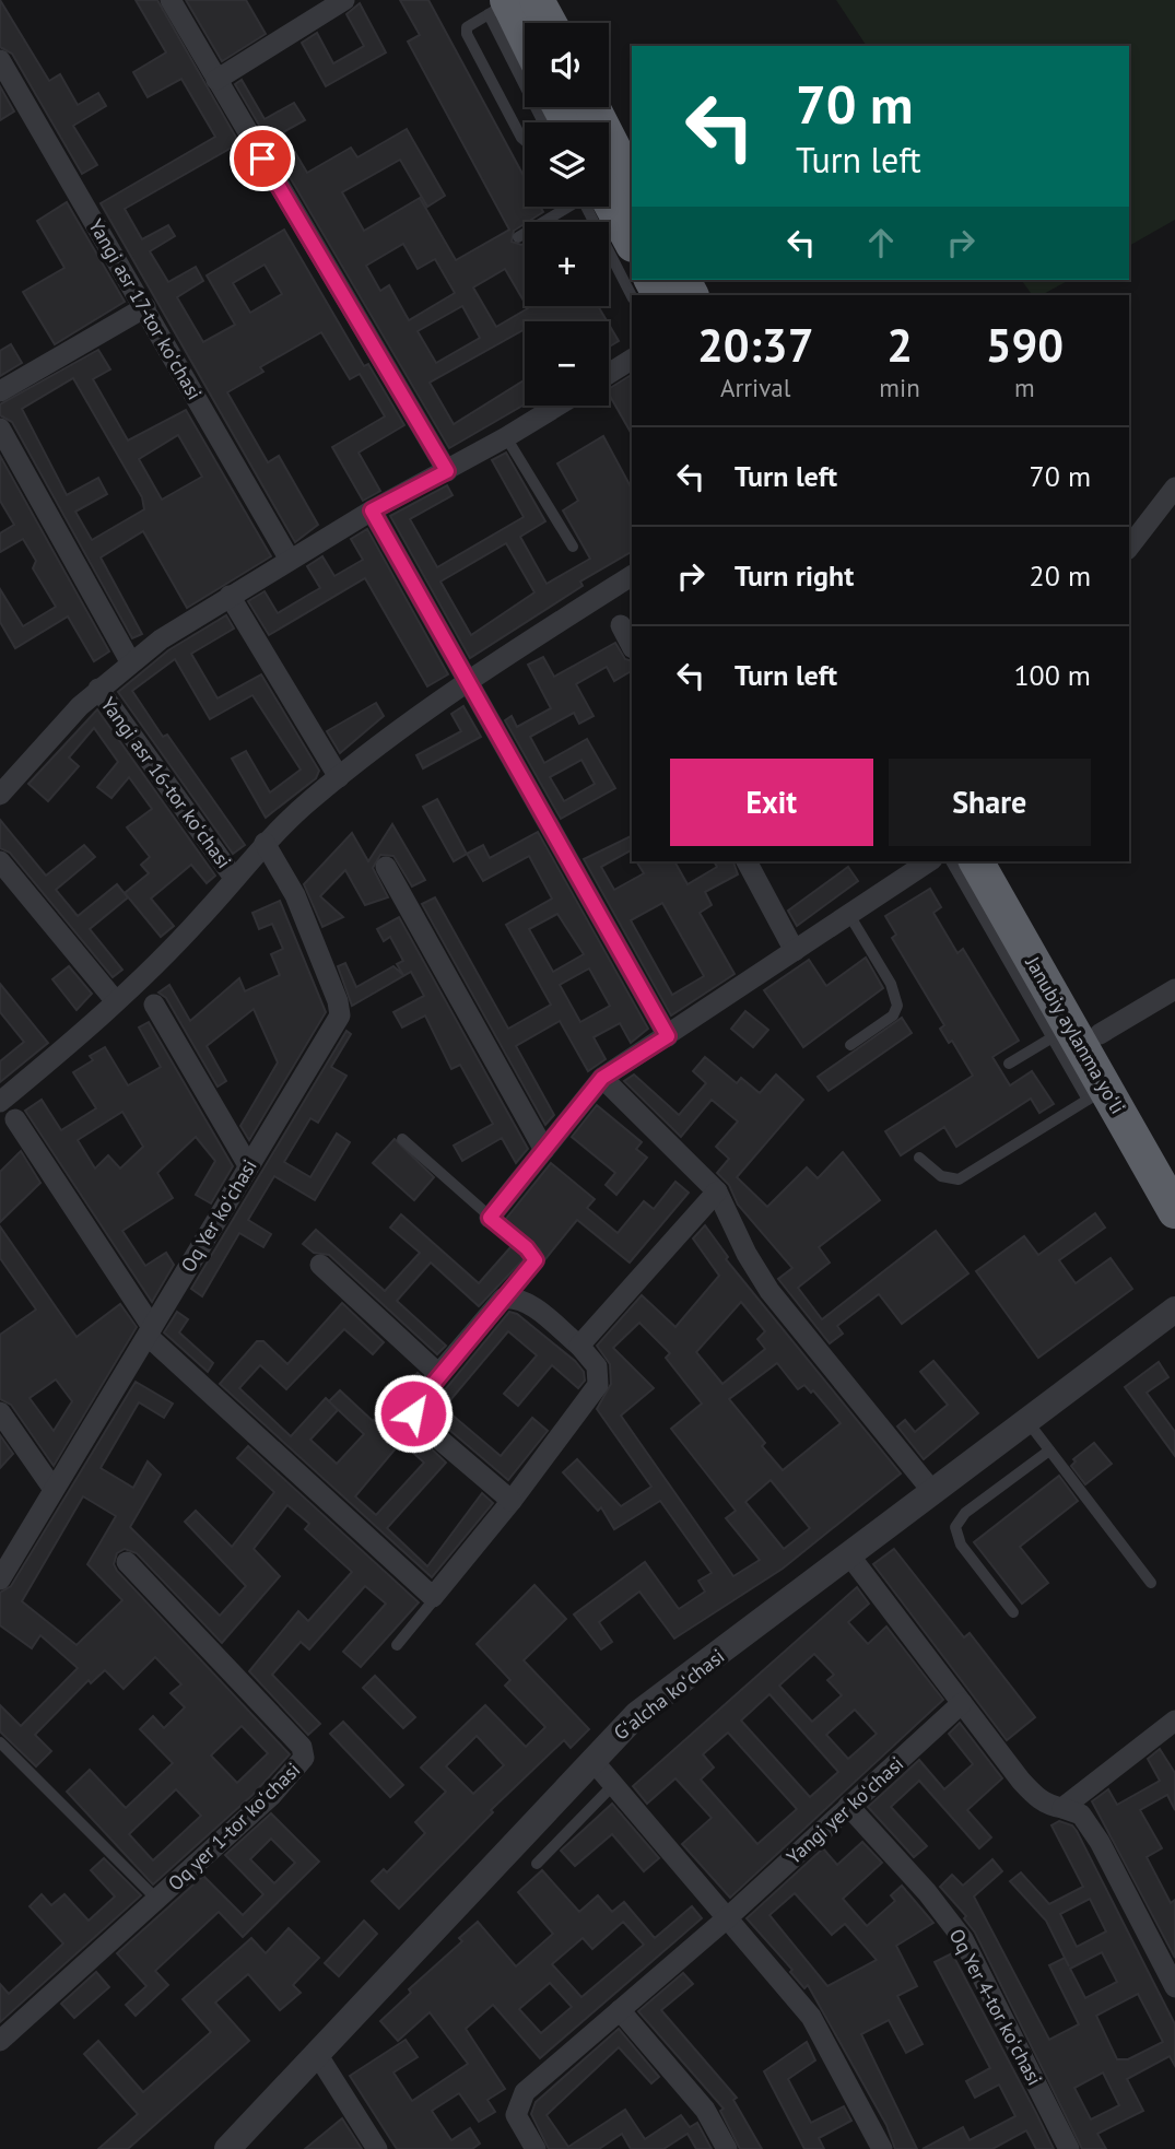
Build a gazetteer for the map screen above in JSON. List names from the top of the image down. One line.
{"streets":{"highway":["Janubiy aylanma yoʻli"],"street":["Yangi asr 17-tor koʻchasi","Yangi asr 16-tor koʻchasi","Oq Yer koʻchasi","Gʻalcha koʻchasi","Yangi yer koʻchasi","Oq yer 1-tor koʻchasi","Oq Yer 4-tor koʻchasi"]},"crossings":[["Yangi yer koʻchasi","Oq Yer 4-tor koʻchasi"]],"page":{"map_buttons":["+","−"],"turn":["70 m","Turn left"],"eta":["20:37","Arrival","2","min","590","m"],"list":[{"name":"Turn left","value":"70 m"},{"name":"Turn right","value":"20 m"},{"name":"Turn left","value":"100 m"}],"buttons":["Exit","Share"]}}
